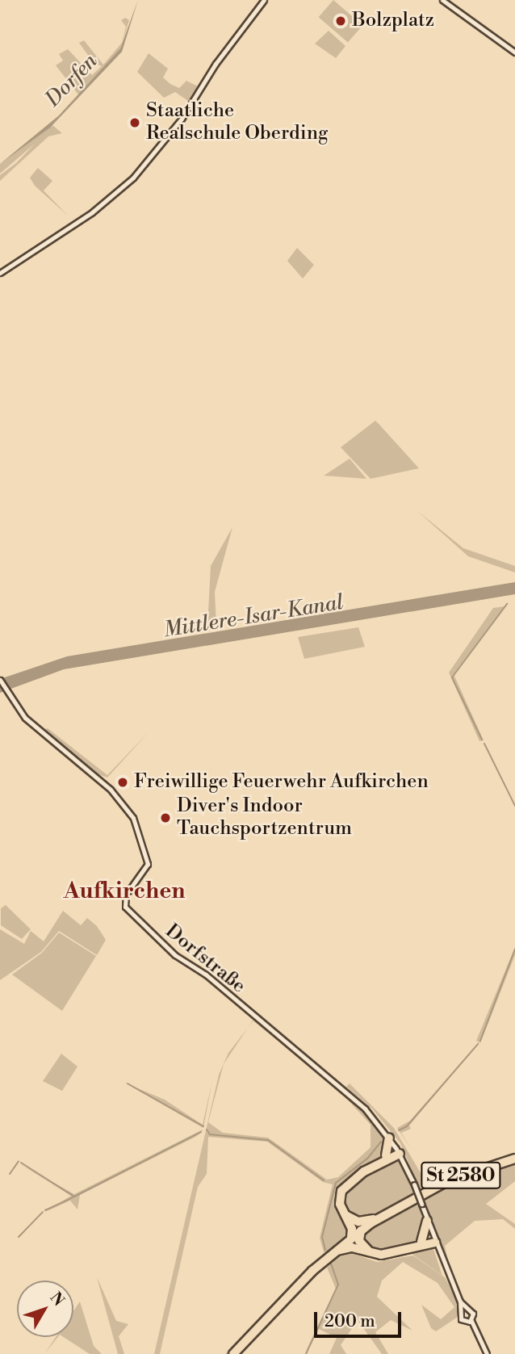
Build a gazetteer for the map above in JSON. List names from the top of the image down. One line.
{"streets":{"highway":["St 2580"],"street":["Dorfstraße"]},"districts":["Aufkirchen"],"water":["Dorfen","Mittlere-Isar-Kanal"],"places":["Bolzplatz","Staatliche Realschule Oberding","Freiwillige Feuerwehr Aufkirchen","Diver's Indoor Tauchsportzentrum"],"scale_bar":"200 m","north":"top right"}
